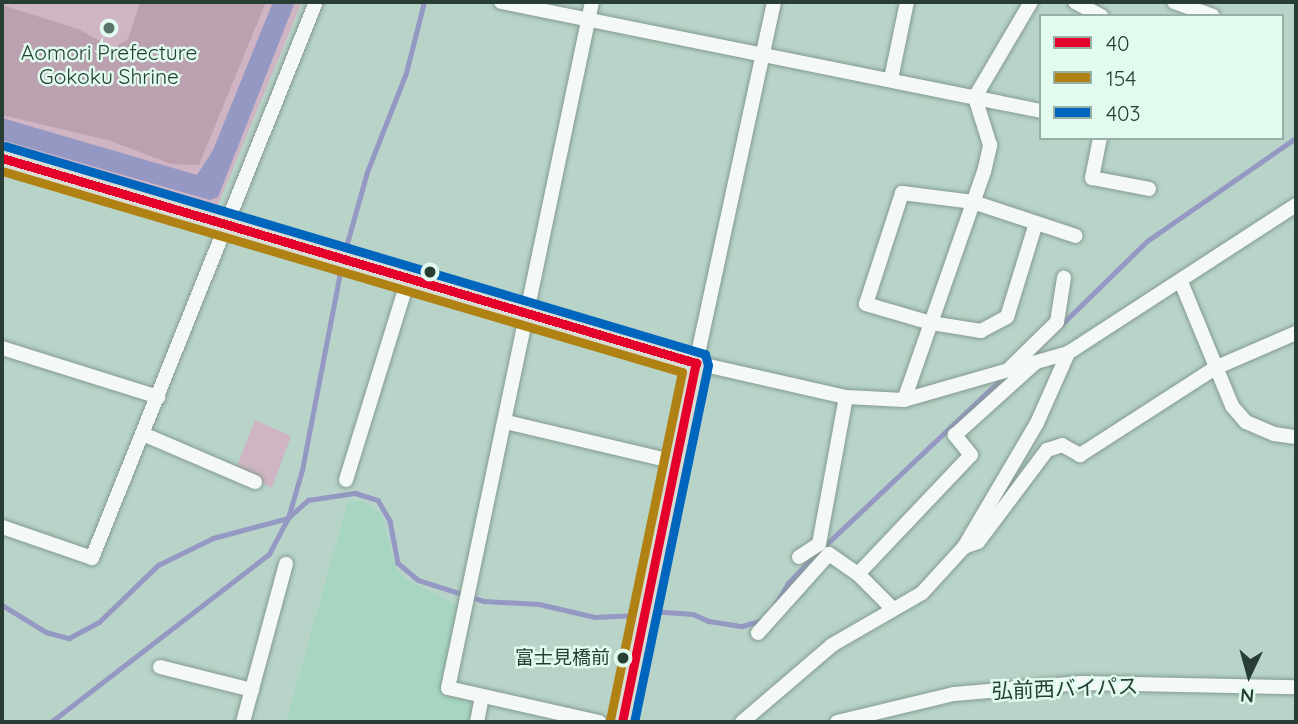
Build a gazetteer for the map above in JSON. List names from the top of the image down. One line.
{"streets":{"street":["弘前西バイパス"]},"places":["Aomori Prefecture Gokoku Shrine","富士見橋前"],"lines":["transit line 403","transit line 40","transit line 154"],"legend":["40","154","403"],"north":"bottom"}
